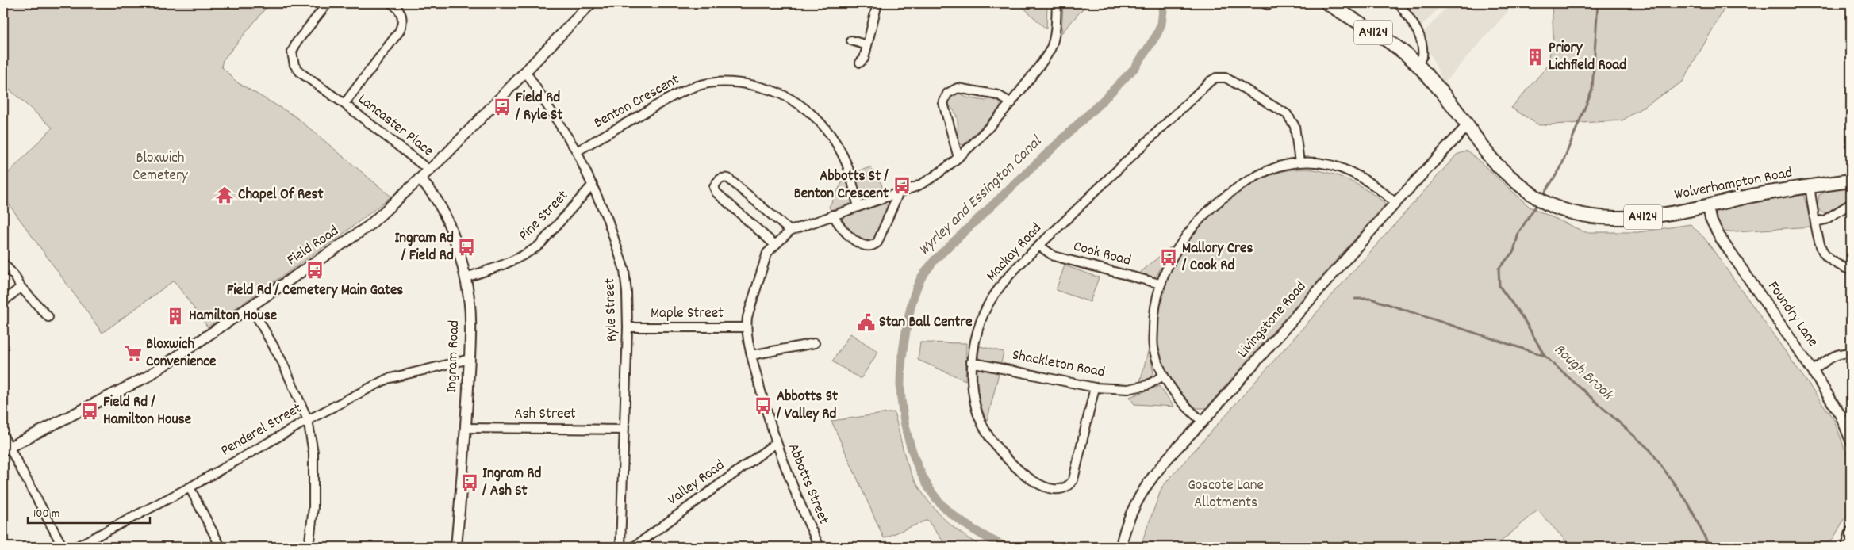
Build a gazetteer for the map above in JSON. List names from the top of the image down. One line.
{"streets":{"main road":["A4124","Wolverhampton Road"],"street":["Benton Crescent","Lancaster Place","Pine Street","Field Road","Mackay Road","Cook Road","Ryle Street","Maple Street","Foundry Lane","Livingstone Road","Ingram Road","Shackleton Road","Ash Street","Penderel Street","Valley Road","Abbotts Street"]},"crossings":[["A4124","Wolverhampton Road"],["A4124","Livingstone Road"],["Benton Crescent","Ryle Street"],["Benton Crescent","Abbotts Street"],["Lancaster Place","Field Road"],["Wolverhampton Road","Foundry Lane"],["Wolverhampton Road","Livingstone Road"],["Pine Street","Ryle Street"],["Pine Street","Ingram Road"],["Field Road","Ryle Street"],["Field Road","Ingram Road"],["Mackay Road","Cook Road"],["Mackay Road","Shackleton Road"],["Ryle Street","Maple Street"],["Ryle Street","Ash Street"],["Maple Street","Abbotts Street"],["Ingram Road","Ash Street"],["Ingram Road","Penderel Street"],["Valley Road","Abbotts Street"]],"water":["Wyrley and Essington Canal","Rough Brook"],"parks":["Bloxwich Cemetery","Goscote Lane Allotments"],"places":{"building":["Priory Lichfield Road","Hamilton House"],"bus stop":["Field Rd / Ryle St","Abbotts St / Benton Crescent","Ingram Rd / Field Rd","Mallory Cres / Cook Rd","Field Rd / Cemetery Main Gates","Abbotts St / Valley Rd","Field Rd / Hamilton House","Ingram Rd / Ash St"],"temple":["Chapel Of Rest"],"public building":["Stan Ball Centre"],"supermarket":["Bloxwich Convenience"]},"scale_bar":"100 m"}
